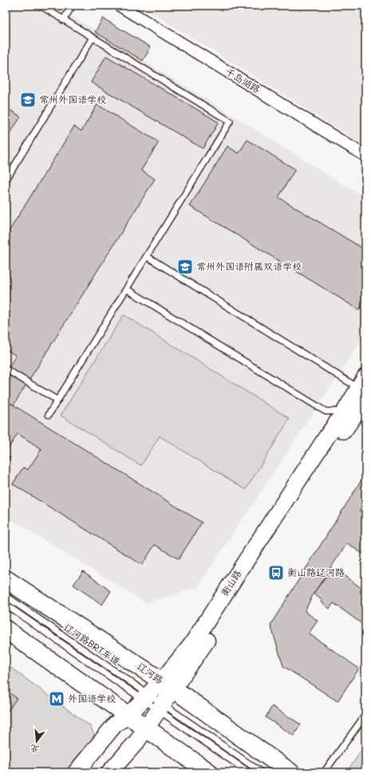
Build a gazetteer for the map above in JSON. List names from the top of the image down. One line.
{"streets":{"main road":["辽河路"],"street":["千岛湖路","衡山路"],"lane":["辽河路BRT车道"]},"crossings":[["衡山路","辽河路BRT车道"],["衡山路","辽河路"]],"places":{"school or university":["常州外国语学校","常州外国语附属双语学校"],"bus stop":["衡山路辽河路"],"metro station":["外国语学校"]},"north":"bottom"}
